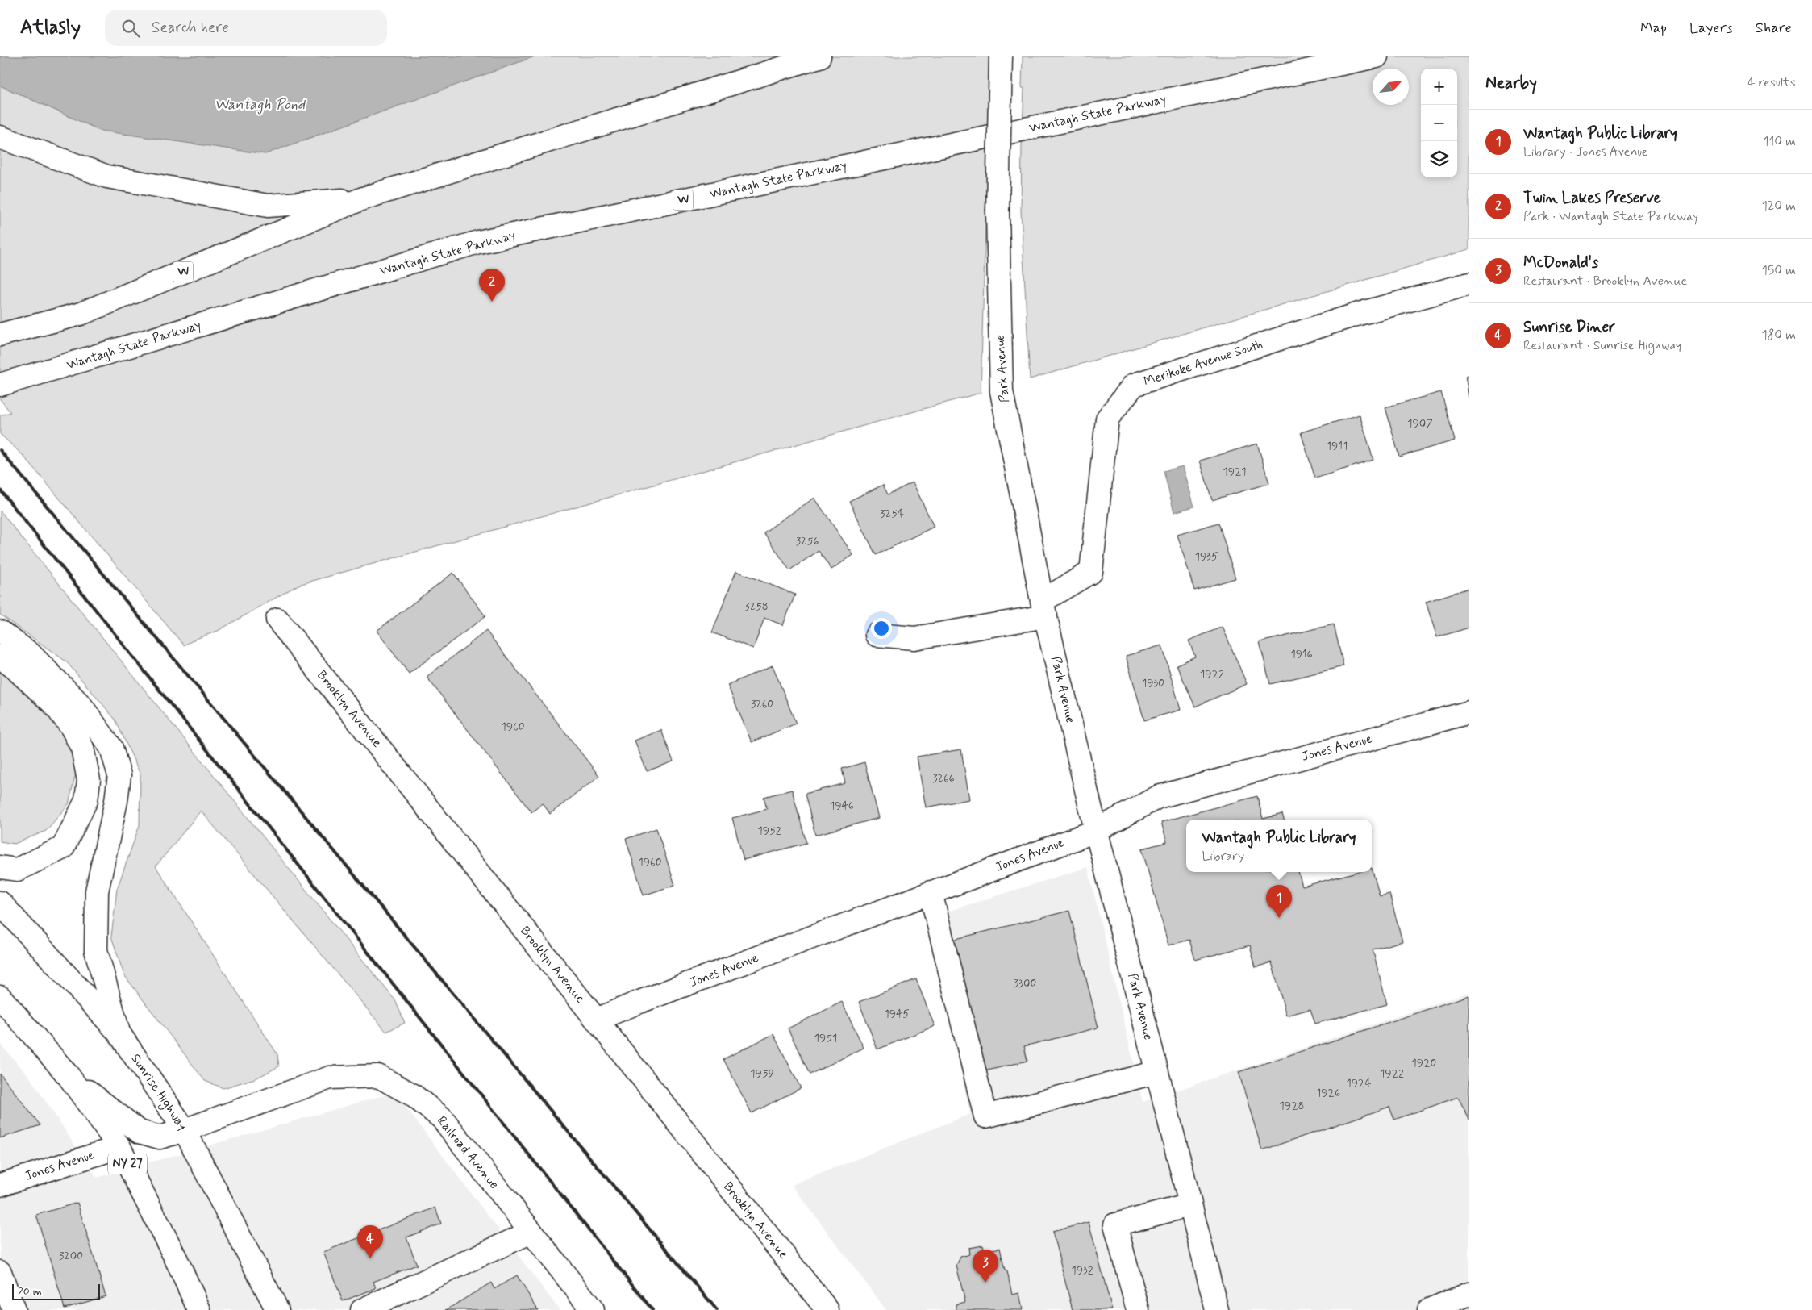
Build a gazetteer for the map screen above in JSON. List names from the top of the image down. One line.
{"streets":{"main road":["Wantagh State Parkway","W","Merikoke Avenue South","Park Avenue","Brooklyn Avenue","Jones Avenue","Sunrise Highway","Railroad Avenue","NY 27"]},"crossings":[["Merikoke Avenue South","Park Avenue"],["Park Avenue","Jones Avenue"],["Brooklyn Avenue","Jones Avenue"],["Jones Avenue","NY 27"],["Sunrise Highway","Railroad Avenue"],["Railroad Avenue","NY 27"]],"water":["Wantagh Pond"],"house_numbers":["1907","1911","1921","3254","3256","1935","3258","1916","1922","1930","3260","1960","3266","1946","1952","1960","3300","1945","1951","1920","1959","1922","1924","1926","1928","3200","1932"],"scale_bar":"20 m","north":"top right","page":{"header":"Atlasly","search":"Search here","nav":["Map","Layers","Share"],"heading":["Nearby","4 results"],"map_buttons":["+","−"],"list":[{"mark":"1","name":"Wantagh Public Library","note":"Library · Jones Avenue","value":"110 m"},{"mark":"2","name":"Twin Lakes Preserve","note":"Park · Wantagh State Parkway","value":"120 m"},{"mark":"3","name":"McDonald's","note":"Restaurant · Brooklyn Avenue","value":"150 m"},{"mark":"4","name":"Sunrise Diner","note":"Restaurant · Sunrise Highway","value":"180 m"}],"pins":["2","1","4","3"],"popup":["Wantagh Public Library","Library"],"scale":"20 m"}}
